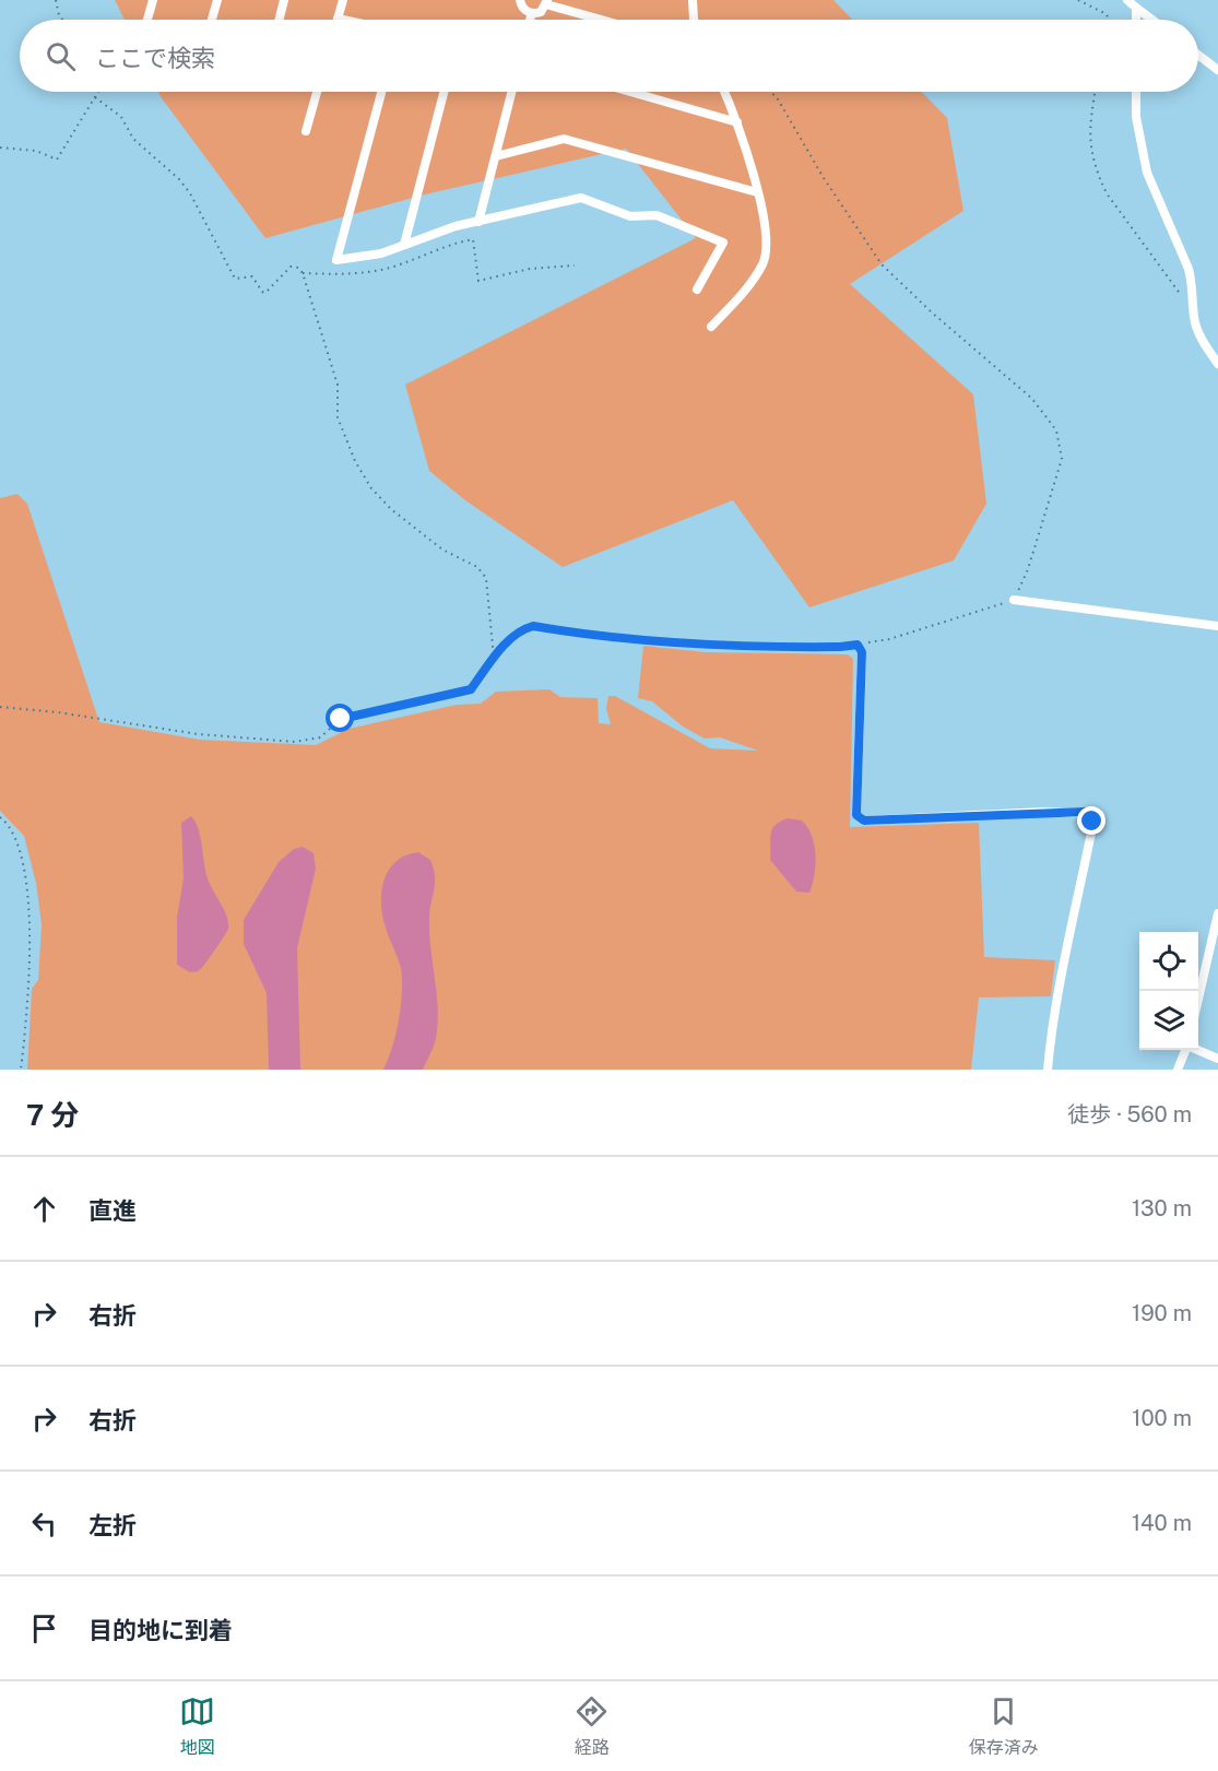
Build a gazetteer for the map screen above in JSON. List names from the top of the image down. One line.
{"page":{"search":"ここで検索","heading":["7 分","徒歩 · 560 m"],"list":[["直進","130 m"],["右折","190 m"],["右折","100 m"],["左折","140 m"],"目的地に到着"],"nav":["地図","経路","保存済み"]}}
